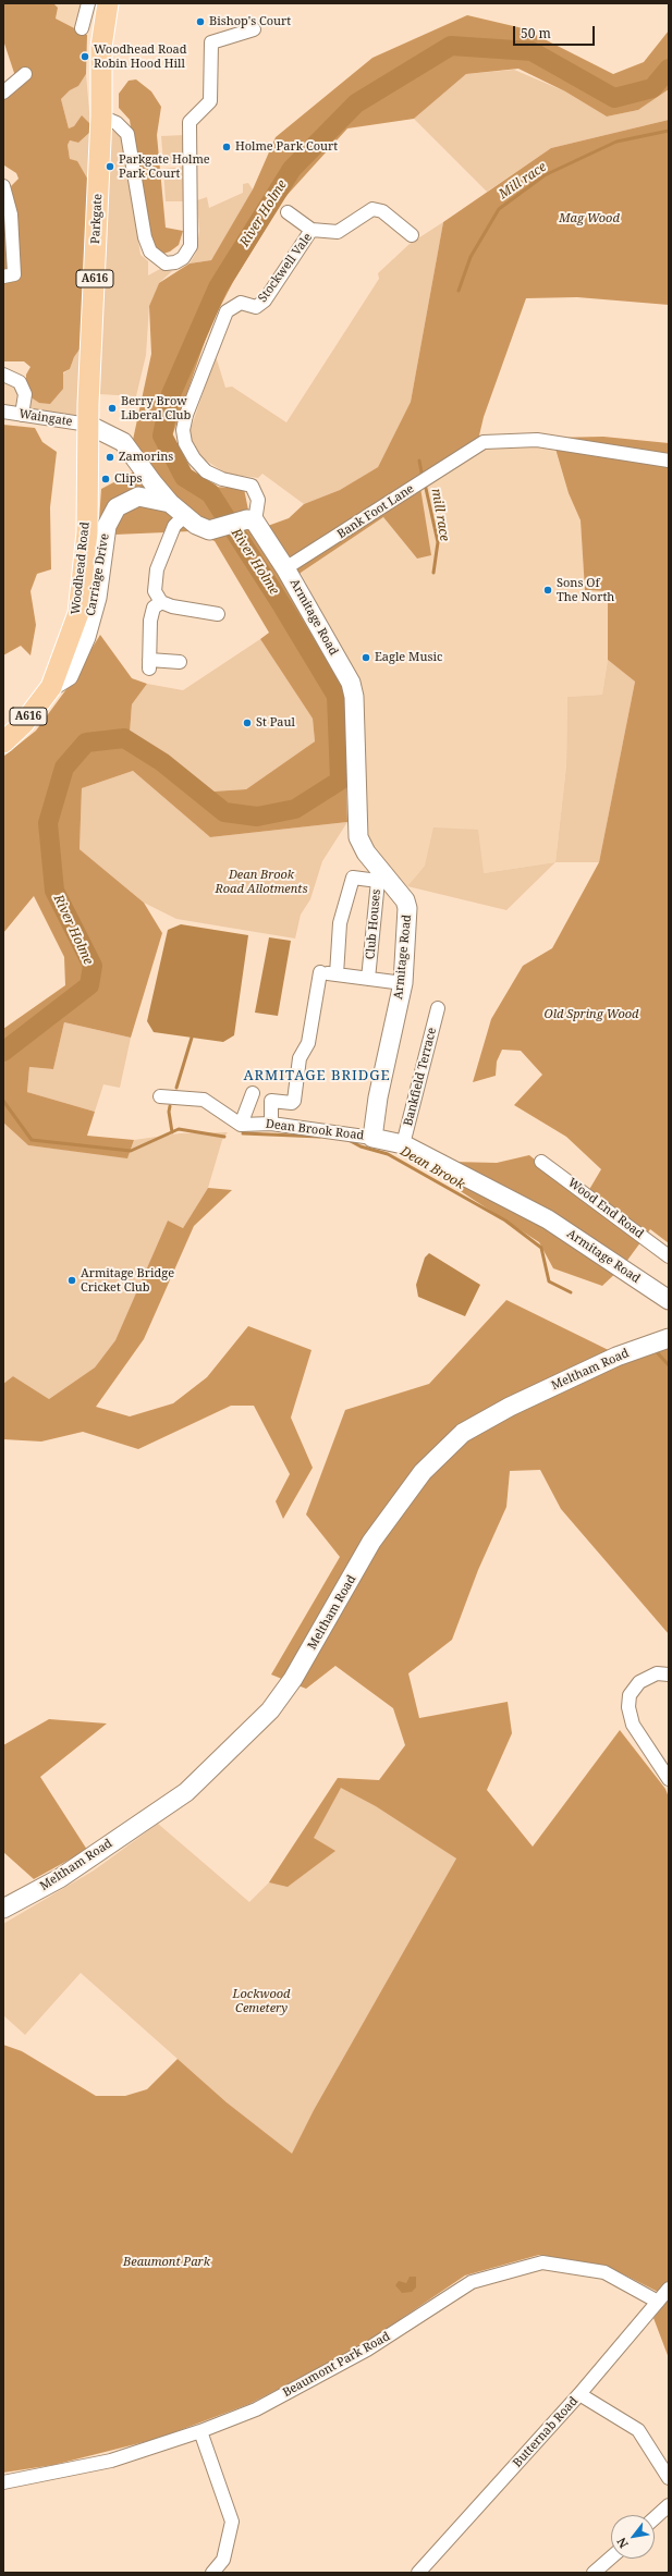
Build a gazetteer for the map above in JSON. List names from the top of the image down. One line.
{"streets":{"main road":["Parkgate","A616","Woodhead Road","Carriage Drive","Armitage Road","Meltham Road"],"street":["Stockwell Vale","Waingate","Bank Foot Lane","Club Houses","Bankfield Terrace","Dean Brook Road","Wood End Road","Beaumont Park Road","Butternab Road"]},"crossings":[["Parkgate","Waingate"],["Parkgate","Woodhead Road"],["Stockwell Vale","Armitage Road"],["Waingate","Woodhead Road"],["Bank Foot Lane","Armitage Road"],["Woodhead Road","Carriage Drive"],["Armitage Road","Club Houses"],["Armitage Road","Bankfield Terrace"],["Armitage Road","Dean Brook Road"],["Beaumont Park Road","Butternab Road"]],"districts":["ARMITAGE BRIDGE"],"water":["Mill race","River Holme","mill race","Dean Brook"],"parks":["Mag Wood","Dean Brook Road Allotments","Old Spring Wood","Lockwood Cemetery","Beaumont Park"],"places":["Bishop's Court","Woodhead Road Robin Hood Hill","Holme Park Court","Parkgate Holme Park Court","Berry Brow Liberal Club","Zamorins","Clips","Sons Of The North","Eagle Music","St Paul","Armitage Bridge Cricket Club"],"scale_bar":"50 m","north":"bottom left"}
